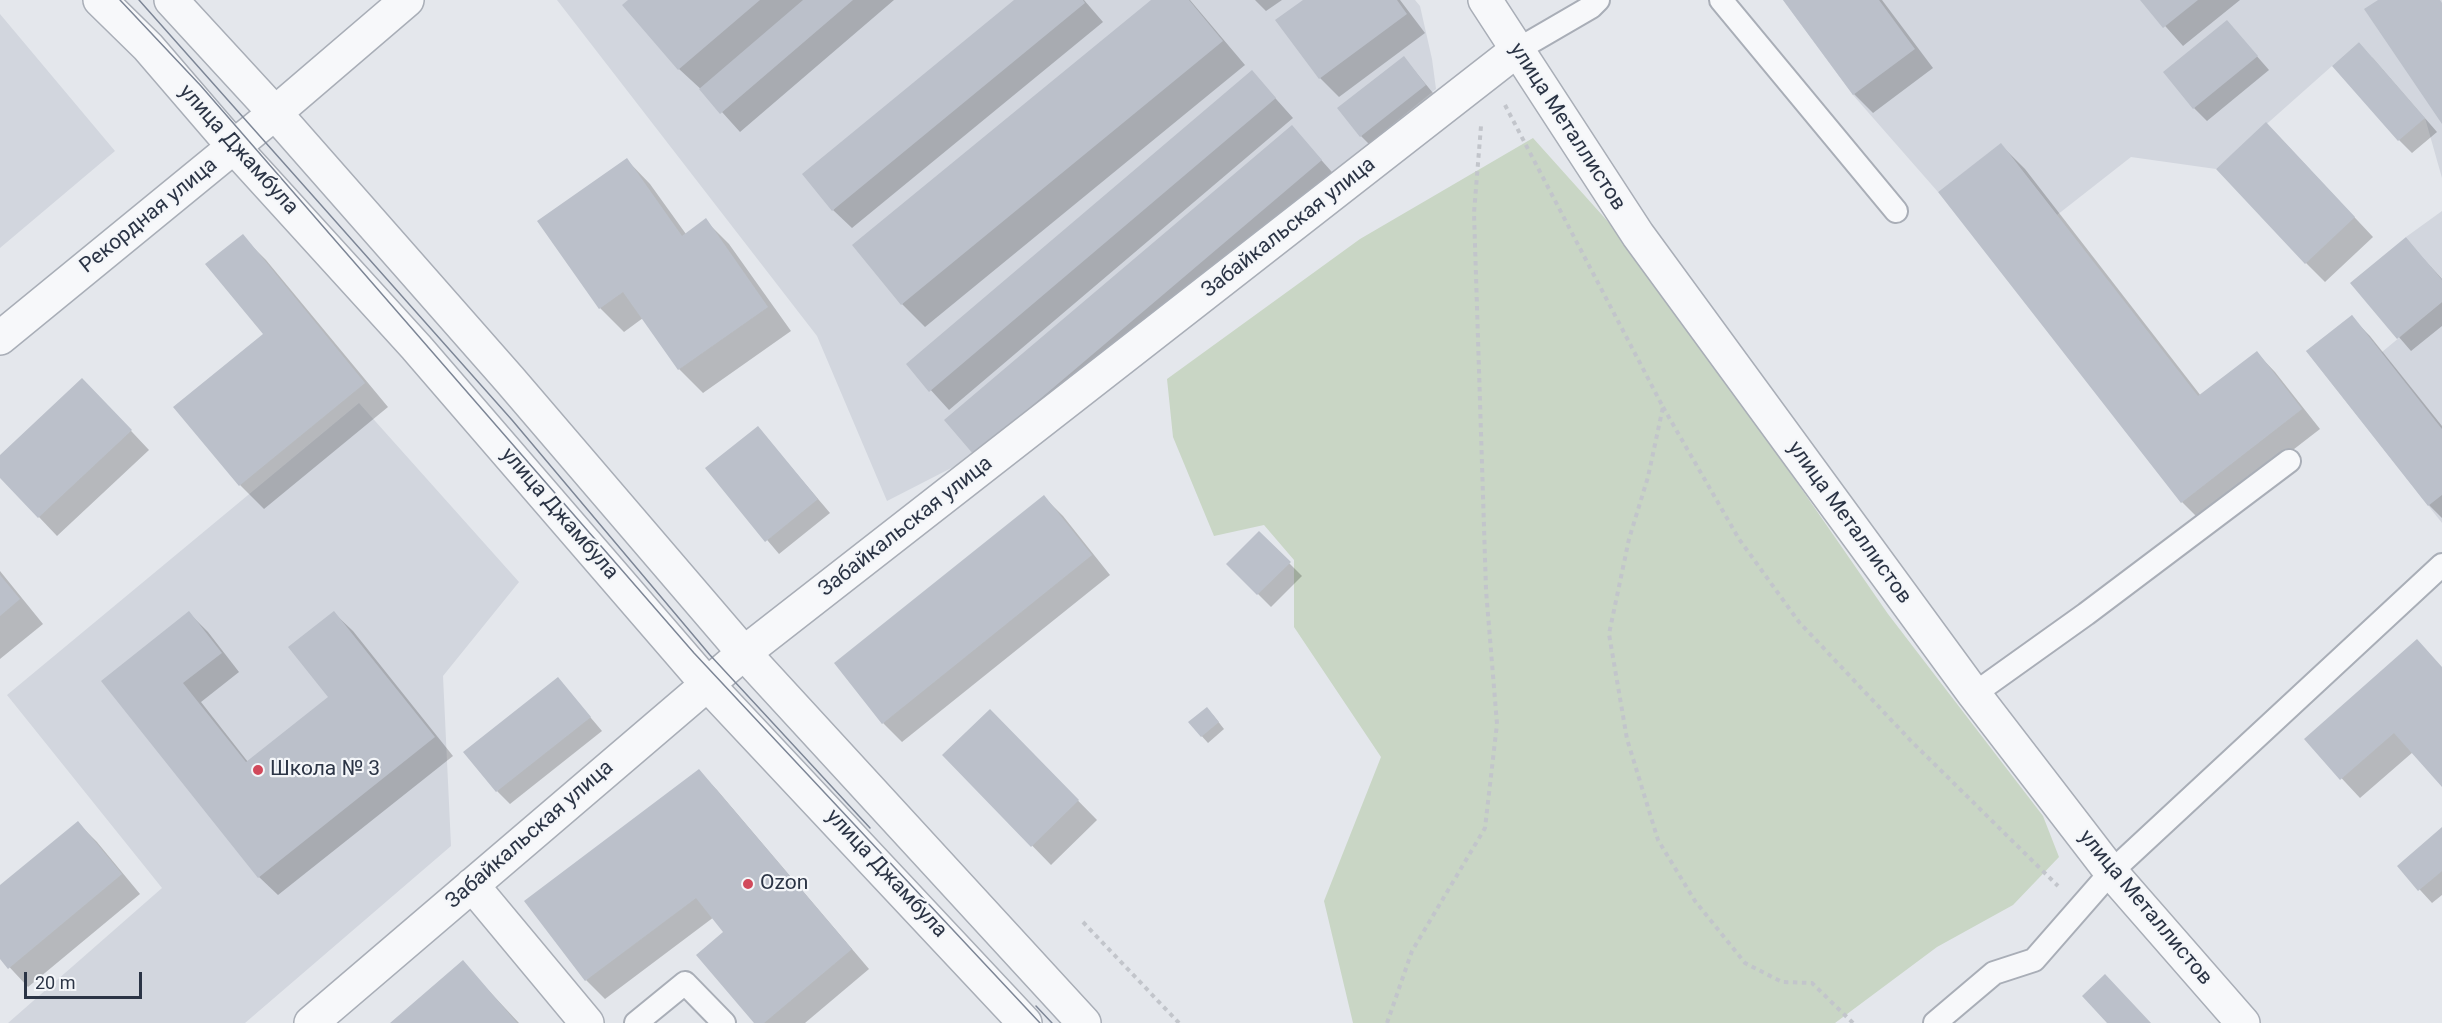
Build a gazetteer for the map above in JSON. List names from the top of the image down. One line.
{"streets":{"street":["улица Металлистов","улица Джамбула","Рекордная улица","Забайкальская улица"]},"crossings":[["улица Металлистов","Забайкальская улица"],["улица Джамбула","Рекордная улица"],["улица Джамбула","Забайкальская улица"]],"places":["Школа № 3","Ozon"],"scale_bar":"20 m"}
